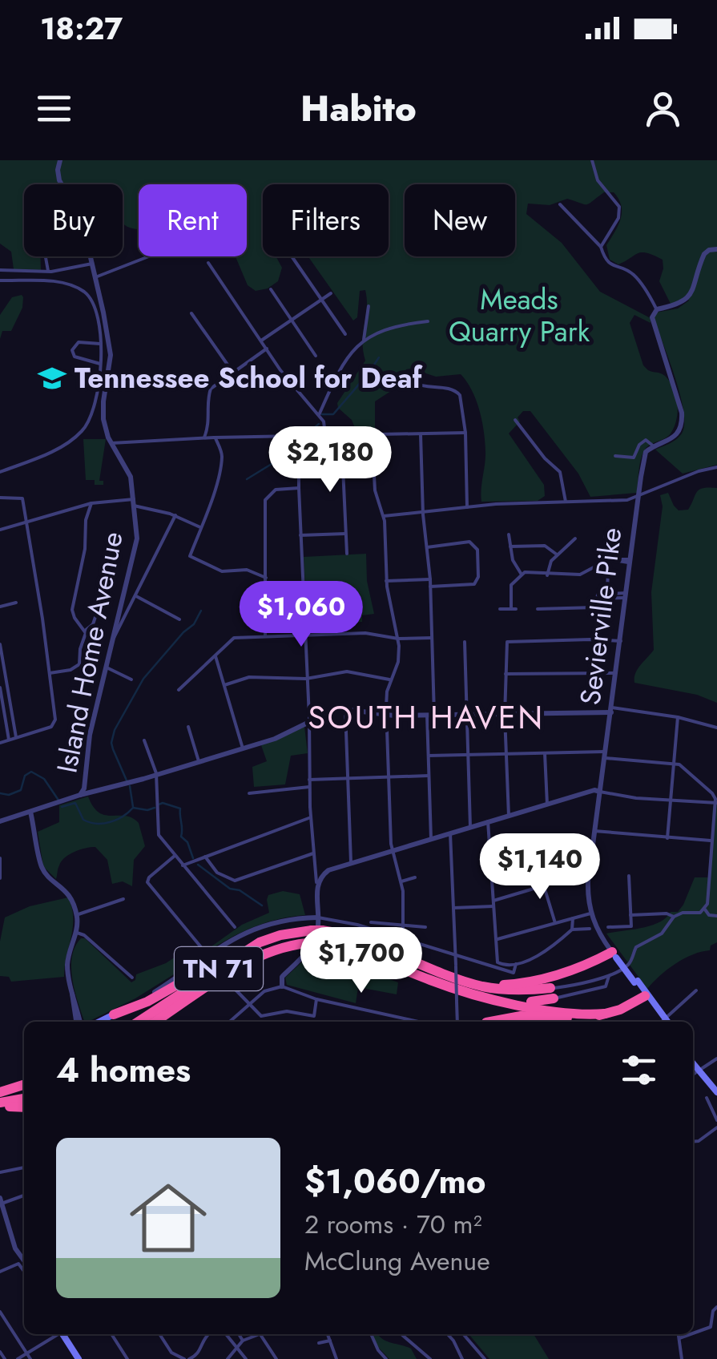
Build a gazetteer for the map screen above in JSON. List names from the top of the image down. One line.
{"streets":{"highway":["TN 71"],"main road":["Sevierville Pike"],"street":["Island Home Avenue"]},"districts":["SOUTH HAVEN"],"parks":["Meads Quarry Park"],"places":{"school or university":["Tennessee School for Deaf"]},"page":{"status":"18:27","header":"Habito","chip":["Buy","Rent","Filters","New"],"price":["$2,180","$1,060","$1,140","$1,700"],"heading":"4 homes","list":[{"name":"$1,060/mo","note":"2 rooms · 70 m² · McClung Avenue"}]}}
